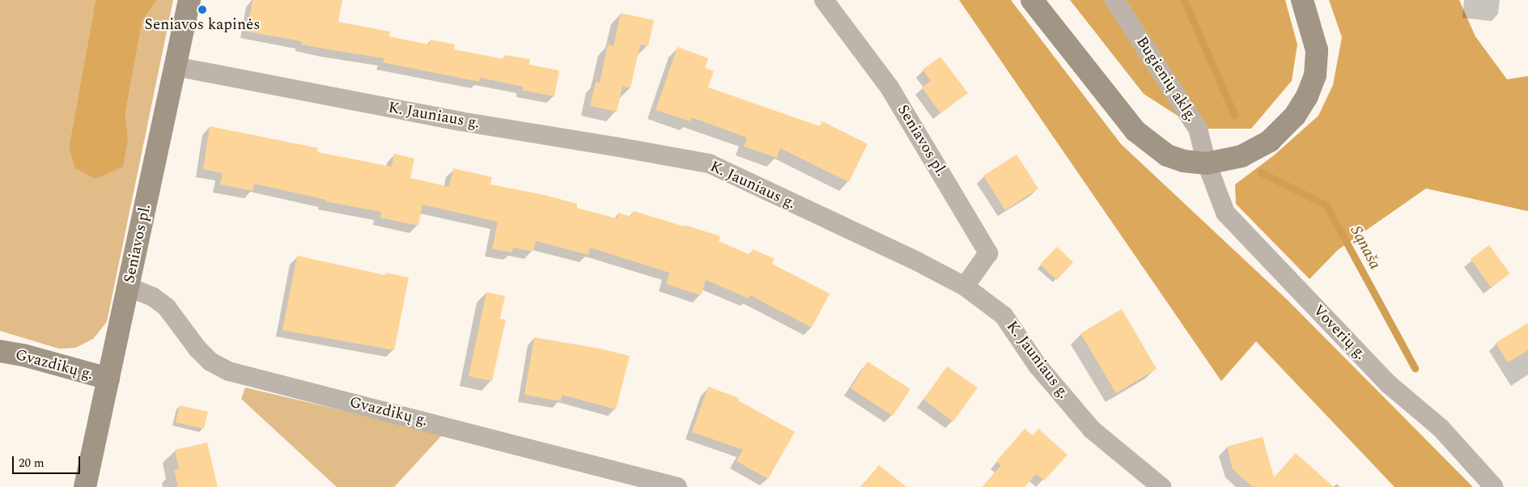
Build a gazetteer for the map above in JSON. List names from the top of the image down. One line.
{"streets":{"main road":["Seniavos pl.","Gvazdikų g."],"street":["Bugienių aklg.","K. Jauniaus g.","Voverių g."]},"crossings":[["Bugienių aklg.","Voverių g."],["K. Jauniaus g.","Seniavos pl."],["Seniavos pl.","Gvazdikų g."]],"water":["Sąnaša"],"places":["Seniavos kapinės"],"scale_bar":"20 m"}
